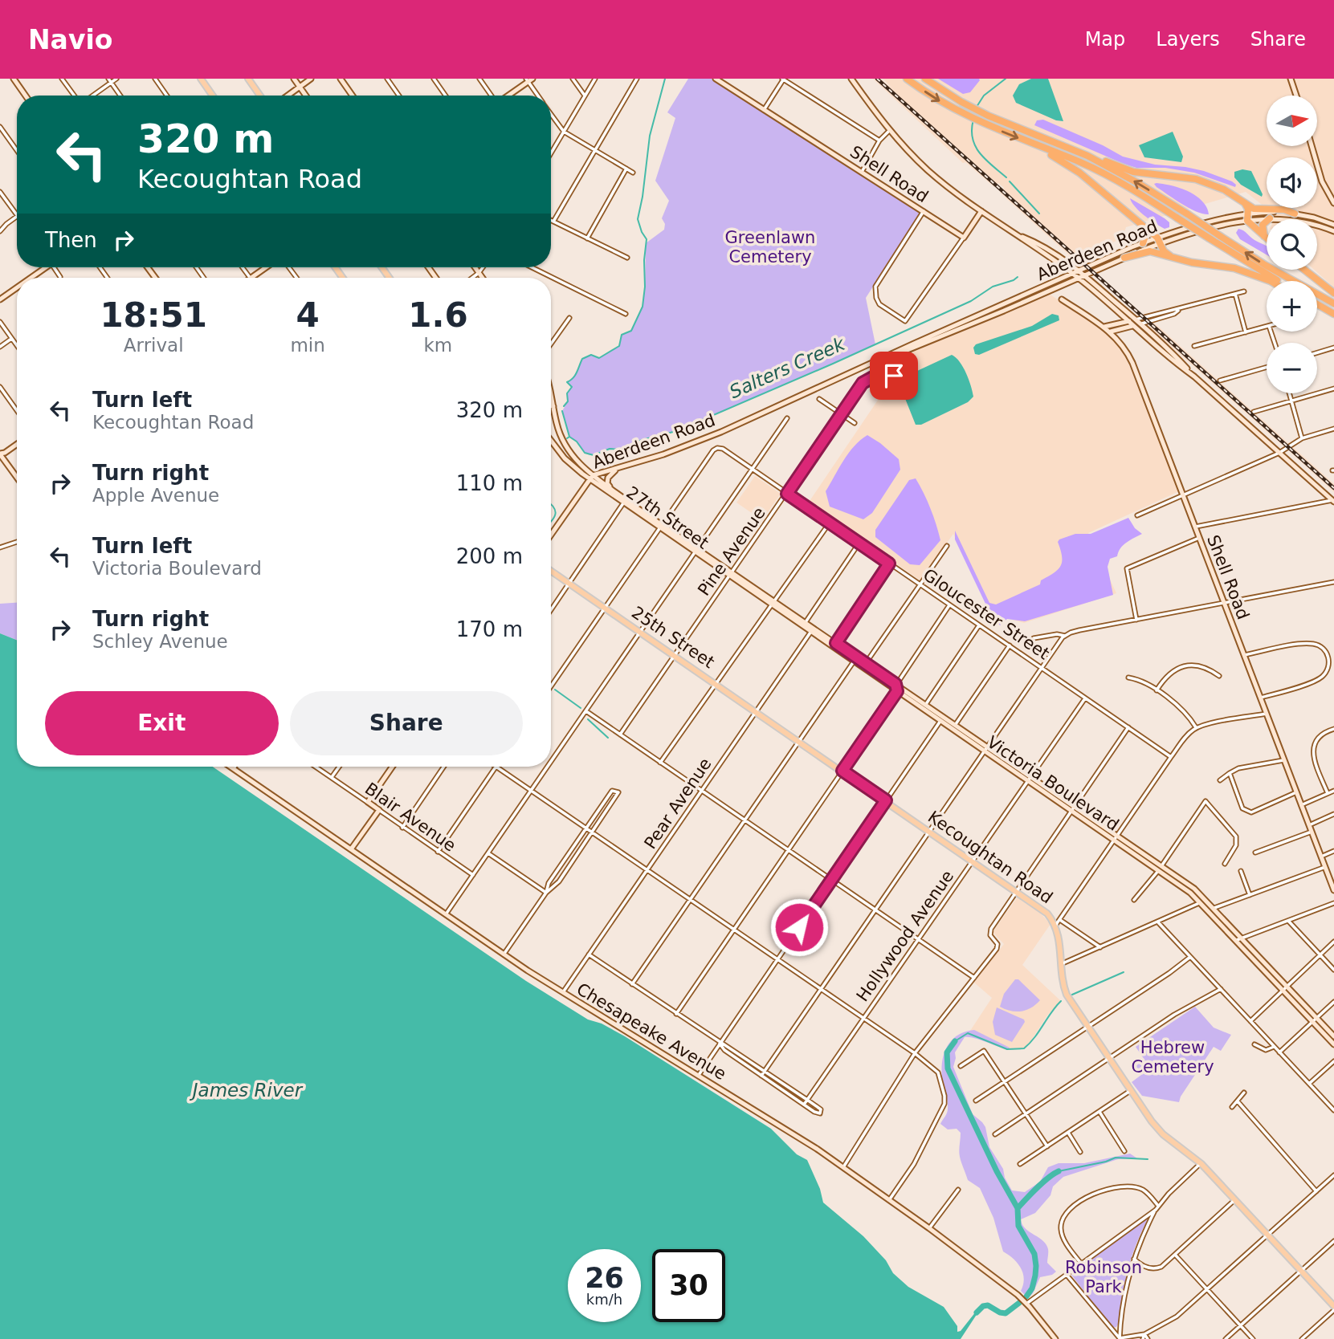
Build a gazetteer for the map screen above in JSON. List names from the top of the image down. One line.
{"streets":{"main road":["Shell Road","Aberdeen Road","27th Street","25th Street","Victoria Boulevard","Blair Avenue","Kecoughtan Road","Chesapeake Avenue"],"street":["Pine Avenue","Gloucester Street","Pear Avenue","Hollywood Avenue"]},"crossings":[["Aberdeen Road","27th Street"],["27th Street","Pine Avenue"],["27th Street","Gloucester Street"],["27th Street","Victoria Boulevard"],["Pine Avenue","Gloucester Street"],["Pine Avenue","25th Street"],["Pine Avenue","Victoria Boulevard"],["Gloucester Street","Hollywood Avenue"],["25th Street","Pear Avenue"],["25th Street","Kecoughtan Road"],["Victoria Boulevard","Pear Avenue"],["Victoria Boulevard","Hollywood Avenue"],["Pear Avenue","Chesapeake Avenue"],["Kecoughtan Road","Hollywood Avenue"]],"water":["Salters Creek","James River"],"parks":["Greenlawn Cemetery","Hebrew Cemetery","Robinson Park"],"north":"right","page":{"header":"Navio","nav":["Map","Layers","Share"],"map_buttons":["+","−"],"turn":["320 m","Kecoughtan Road"],"then":"Then","eta":["18:51","Arrival","4","min","1.6","km"],"list":[{"name":"Turn left","note":"Kecoughtan Road","value":"320 m"},{"name":"Turn right","note":"Apple Avenue","value":"110 m"},{"name":"Turn left","note":"Victoria Boulevard","value":"200 m"},{"name":"Turn right","note":"Schley Avenue","value":"170 m"}],"buttons":["Exit","Share"],"speed":"26 km/h","limit":"30"}}
